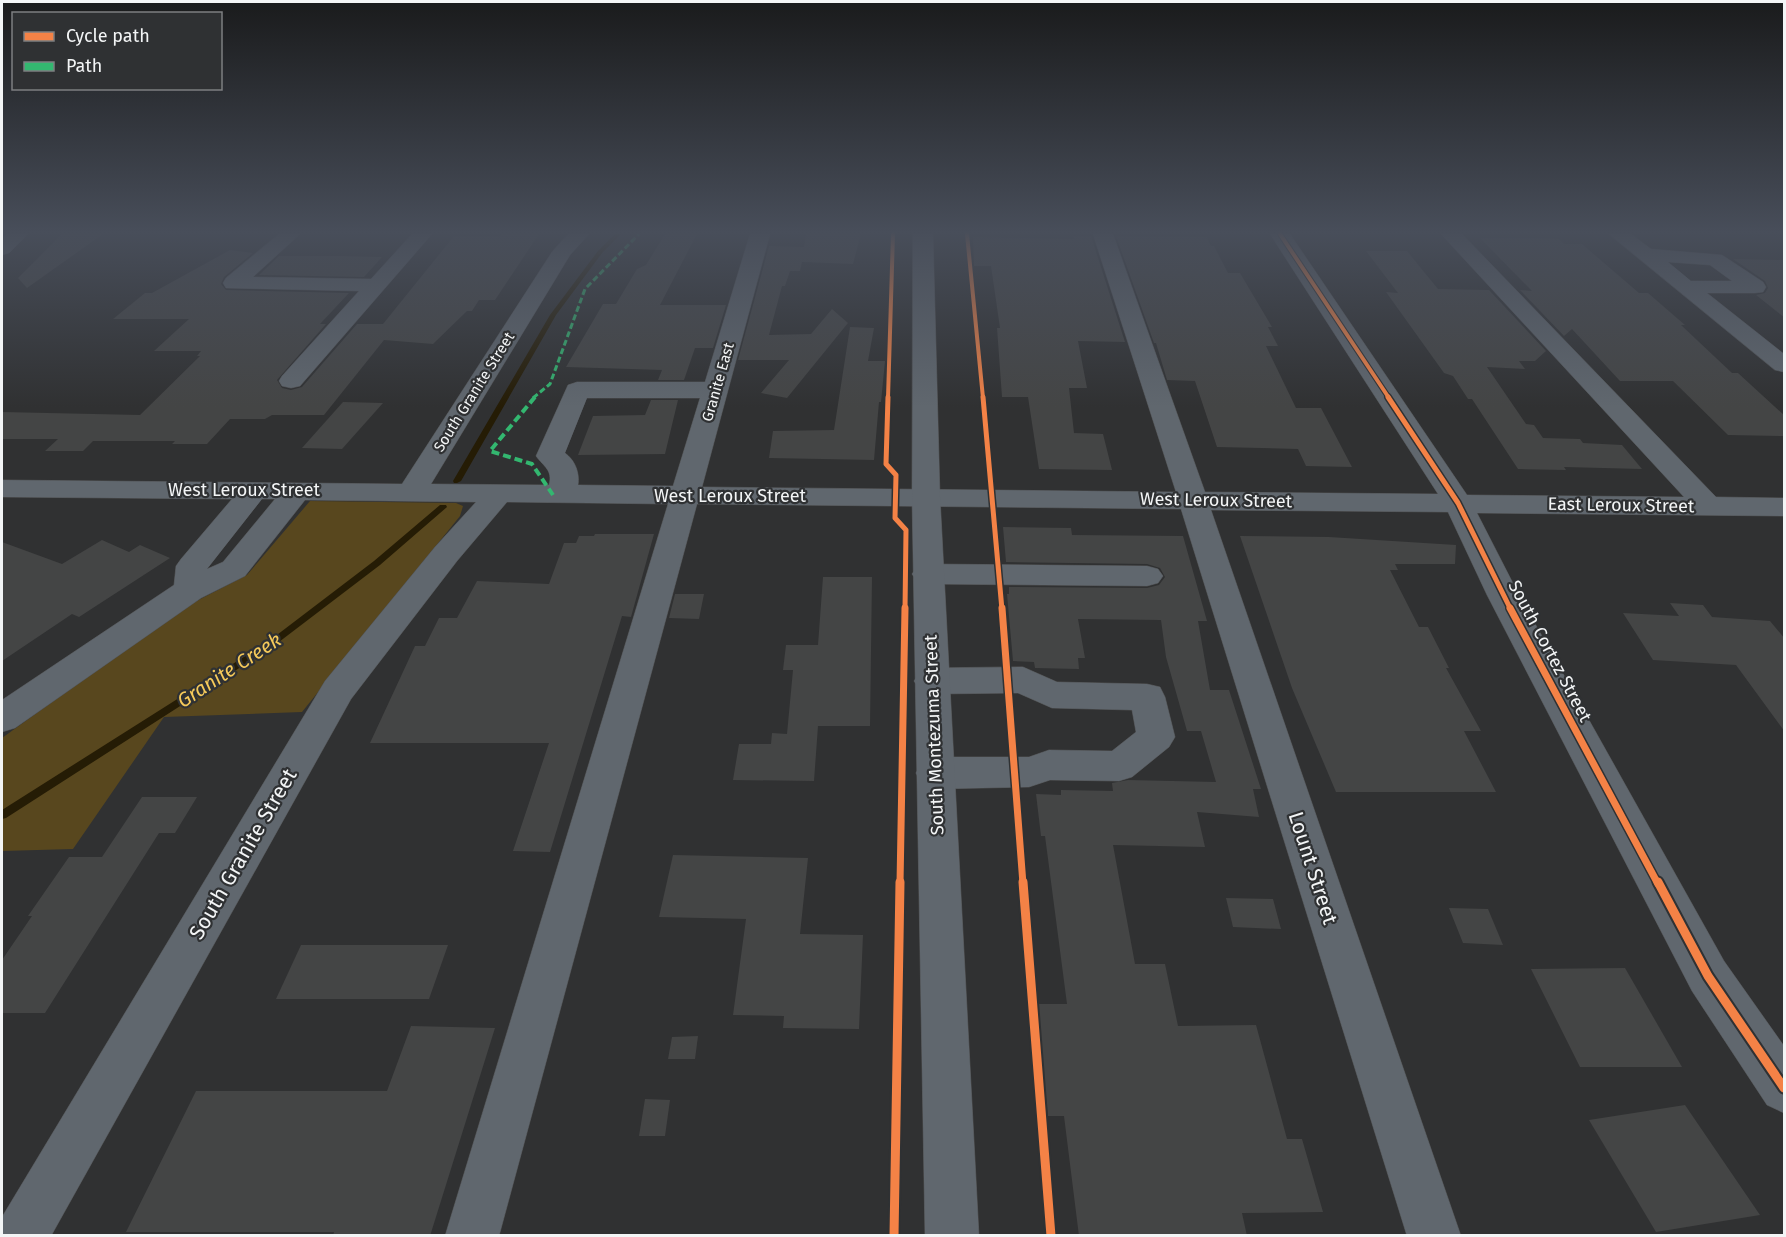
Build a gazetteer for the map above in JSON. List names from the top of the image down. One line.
{"streets":{"street":["Granite East","South Granite Street","West Leroux Street","East Leroux Street","South Cortez Street","South Montezuma Street","Lount Street"]},"crossings":[["Granite East","West Leroux Street"],["South Granite Street","West Leroux Street"],["West Leroux Street","East Leroux Street"],["West Leroux Street","South Cortez Street"],["West Leroux Street","South Montezuma Street"],["West Leroux Street","Lount Street"],["East Leroux Street","South Cortez Street"]],"water":["Granite Creek"],"legend":["Cycle path","Path"]}
